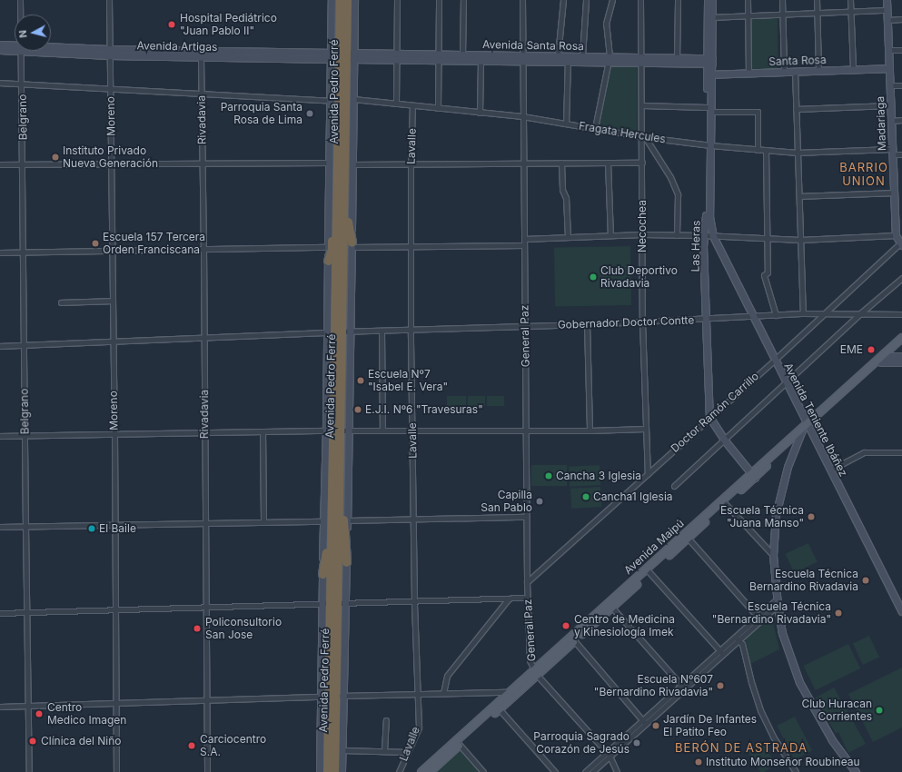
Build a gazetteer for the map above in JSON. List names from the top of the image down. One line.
{"streets":{"highway":["Avenida Pedro Ferré"],"main road":["Avenida Santa Rosa","Avenida Artigas","Santa Rosa","Madariaga","Las Heras","Avenida Teniente Ibáñez","Avenida Maipú"],"street":["Moreno","Belgrano","Rivadavia","Fragata Hercules","Lavalle","Necochea","Gobernador Doctor Contte","General Paz","Doctor Ramón Carrillo"]},"crossings":[["Avenida Santa Rosa","Avenida Artigas"],["Avenida Santa Rosa","Avenida Pedro Ferré"],["Avenida Santa Rosa","Necochea"],["Avenida Santa Rosa","Las Heras"],["Avenida Santa Rosa","General Paz"],["Avenida Artigas","Avenida Pedro Ferré"],["Avenida Artigas","Moreno"],["Avenida Artigas","Rivadavia"],["Santa Rosa","Madariaga"],["Santa Rosa","Las Heras"],["Avenida Pedro Ferré","Fragata Hercules"],["Avenida Pedro Ferré","Gobernador Doctor Contte"],["Moreno","Gobernador Doctor Contte"],["Belgrano","Gobernador Doctor Contte"],["Rivadavia","Gobernador Doctor Contte"],["Madariaga","Fragata Hercules"],["Madariaga","Doctor Ramón Carrillo"],["Fragata Hercules","Lavalle"],["Fragata Hercules","Necochea"],["Fragata Hercules","Las Heras"],["Fragata Hercules","General Paz"],["Lavalle","Gobernador Doctor Contte"],["Necochea","Gobernador Doctor Contte"],["Necochea","Doctor Ramón Carrillo"],["Las Heras","Gobernador Doctor Contte"],["Las Heras","Doctor Ramón Carrillo"],["Las Heras","Avenida Teniente Ibáñez"],["Gobernador Doctor Contte","General Paz"],["Gobernador Doctor Contte","Doctor Ramón Carrillo"],["Gobernador Doctor Contte","Avenida Teniente Ibáñez"],["General Paz","Doctor Ramón Carrillo"],["General Paz","Avenida Maipú"],["Doctor Ramón Carrillo","Avenida Teniente Ibáñez"],["Avenida Teniente Ibáñez","Avenida Maipú"]],"districts":["BARRIO UNION","BERÓN DE ASTRADA"],"places":["Hospital Pediátrico \"Juan Pablo II\"","Parroquia Santa Rosa de Lima","Instituto Privado Nueva Generación","Escuela 157 Tercera Orden Franciscana","Club Deportivo Rivadavia","EME","Escuela Nº7 \"Isabel E. Vera\"","E.J.I. Nº6 \"Travesuras\"","Cancha 3 Iglesia","Cancha1 Iglesia","Capilla San Pablo","Escuela Técnica \"Juana Manso\"","El Baile","Escuela Técnica Bernardino Rivadavia","Escuela Técnica \"Bernardino Rivadavia\"","Centro de Medicina y Kinesiología Imek","Policonsultorio San Jose","Escuela Nº607 \"Bernardino Rivadavia\"","Club Huracan Corrientes","Centro Medico Imagen","Jardín De Infantes El Patito Feo","Clínica del Niño","Parroquia Sagrado Corazón de Jesús","Carciocentro S.A.","Instituto Monseñor Roubineau"],"north":"left"}
